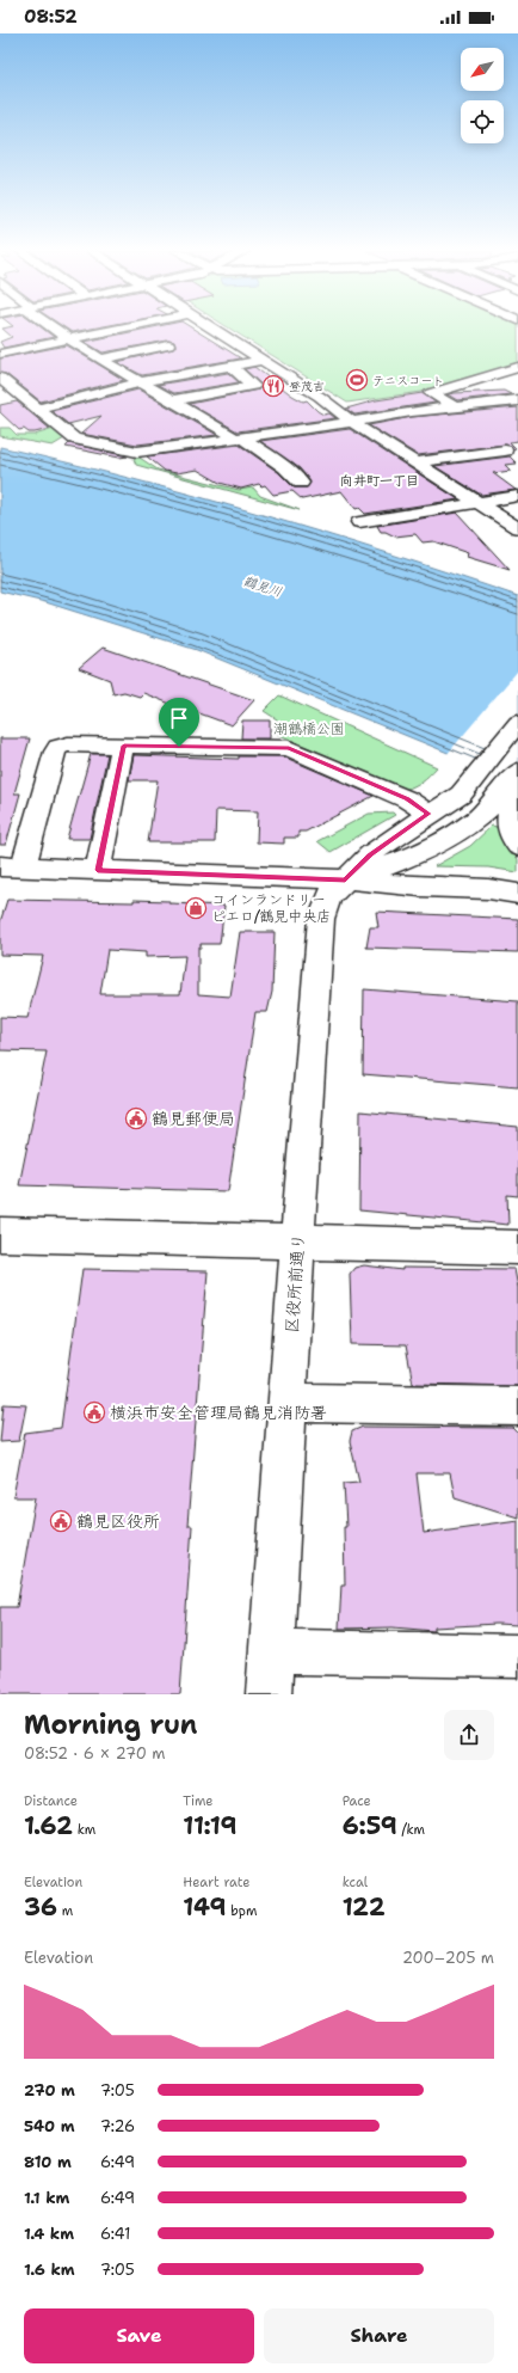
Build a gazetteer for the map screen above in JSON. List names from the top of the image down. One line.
{"streets":{"street":["区役所前通り"]},"districts":["向井町一丁目"],"water":["鶴見川"],"parks":["潮鶴橋公園"],"places":{"sports":["テニスコート"],"restaurant":["登茂吉"],"shop":["コインランドリー ピエロ/鶴見中央店"],"public building":["鶴見郵便局","横浜市安全管理局鶴見消防署","鶴見区役所"]},"north":"bottom left","page":{"status":"08:52","heading":["Morning run","08:52 · 6 × 270 m"],"stats":[["Distance","1.62 km"],["Time","11:19"],["Pace","6:59 /km"],["Elevation","36 m"],["Heart rate","149 bpm"],["kcal","122"]],"chart":["Elevation","200–205 m"],"list":[{"name":"270 m","note":"7:05"},{"name":"540 m","note":"7:26"},{"name":"810 m","note":"6:49"},{"name":"1.1 km","note":"6:49"},{"name":"1.4 km","note":"6:41"},{"name":"1.6 km","note":"7:05"}],"buttons":["Save","Share"]}}
